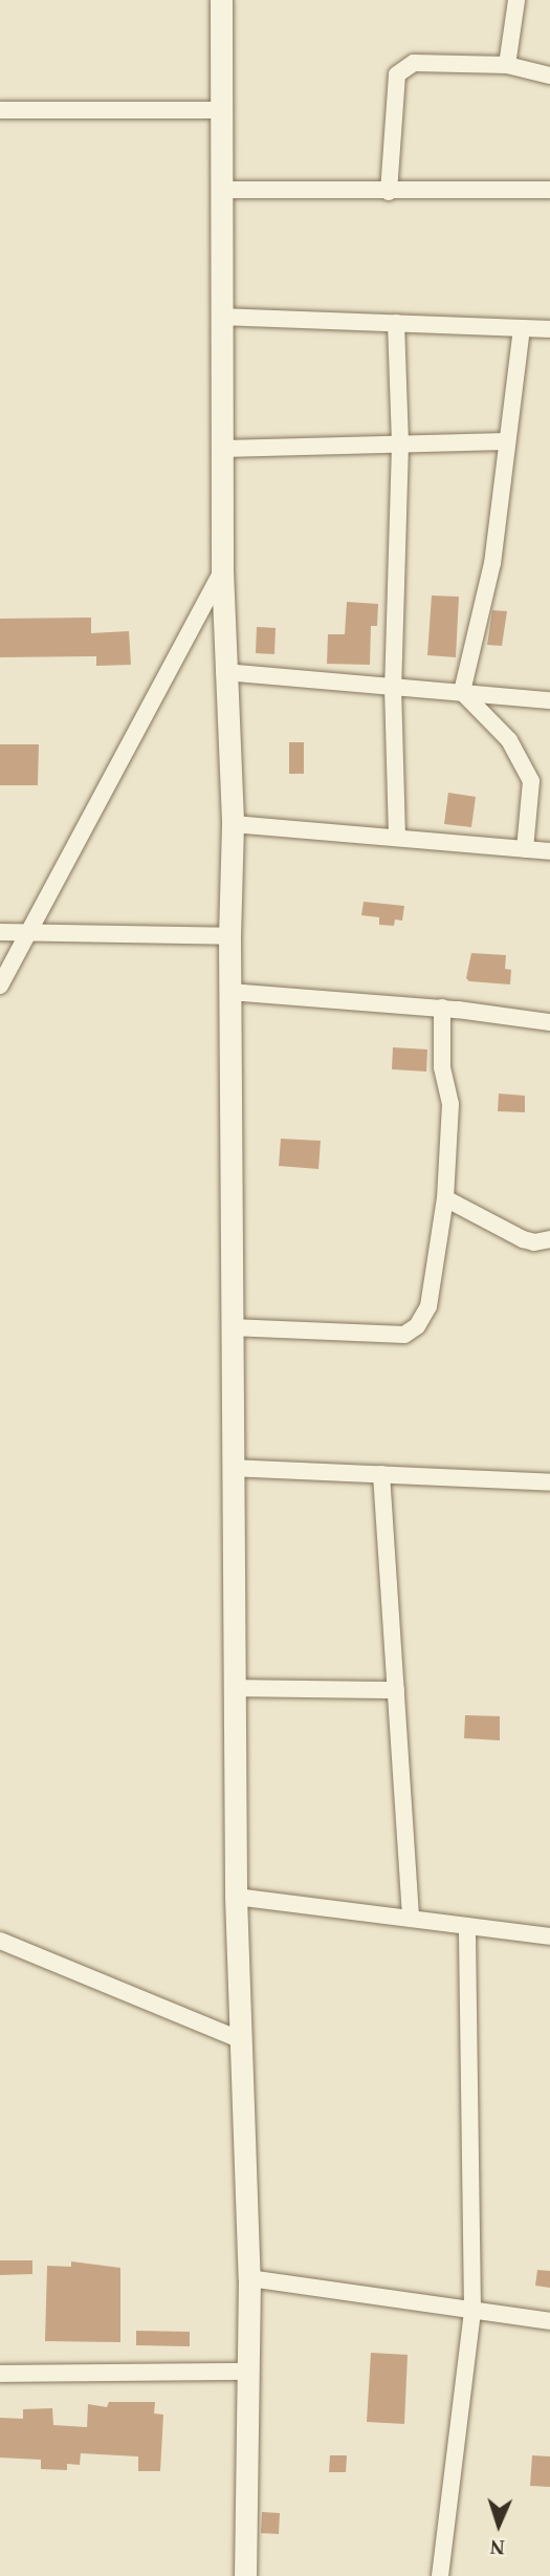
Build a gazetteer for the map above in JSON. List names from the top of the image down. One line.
{"north":"bottom"}
